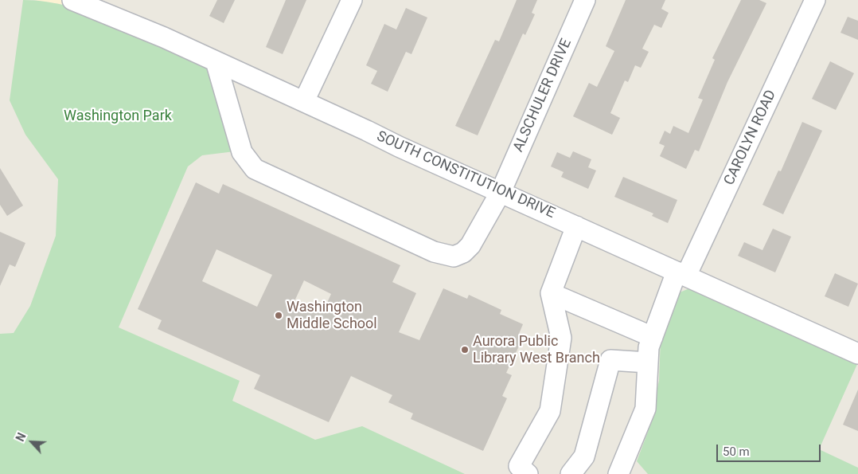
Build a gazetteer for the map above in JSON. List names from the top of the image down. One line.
{"streets":{"street":["ALSCHULER DRIVE","CAROLYN ROAD","SOUTH CONSTITUTION DRIVE"]},"crossings":[["ALSCHULER DRIVE","SOUTH CONSTITUTION DRIVE"],["CAROLYN ROAD","SOUTH CONSTITUTION DRIVE"]],"parks":["Washington Park"],"places":["Washington Middle School","Aurora Public Library West Branch"],"scale_bar":"50 m","north":"top left"}
